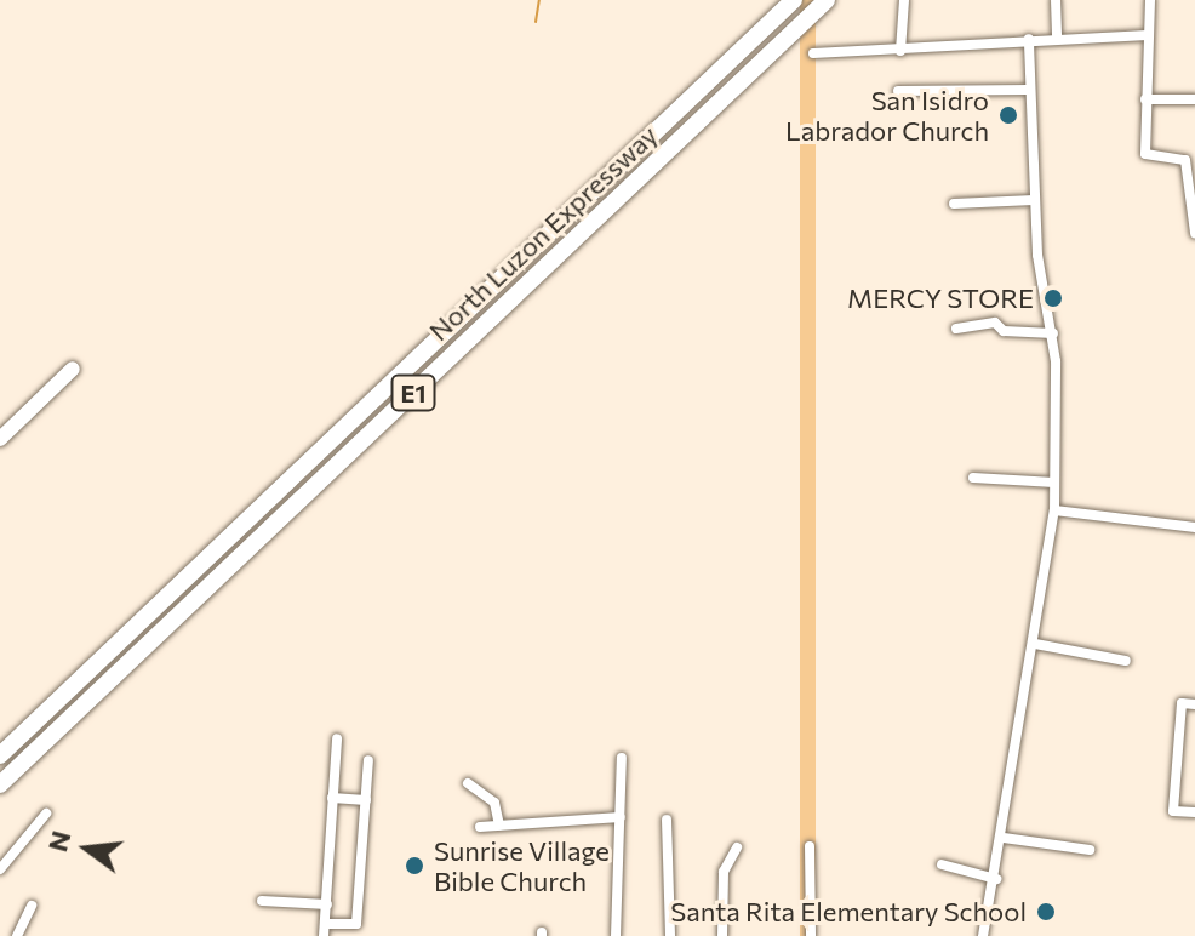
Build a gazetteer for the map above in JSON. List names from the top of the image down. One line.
{"streets":{"highway":["North Luzon Expressway","E1"]},"places":["San Isidro Labrador Church","MERCY STORE","Sunrise Village Bible Church","Santa Rita Elementary School"],"north":"left"}
